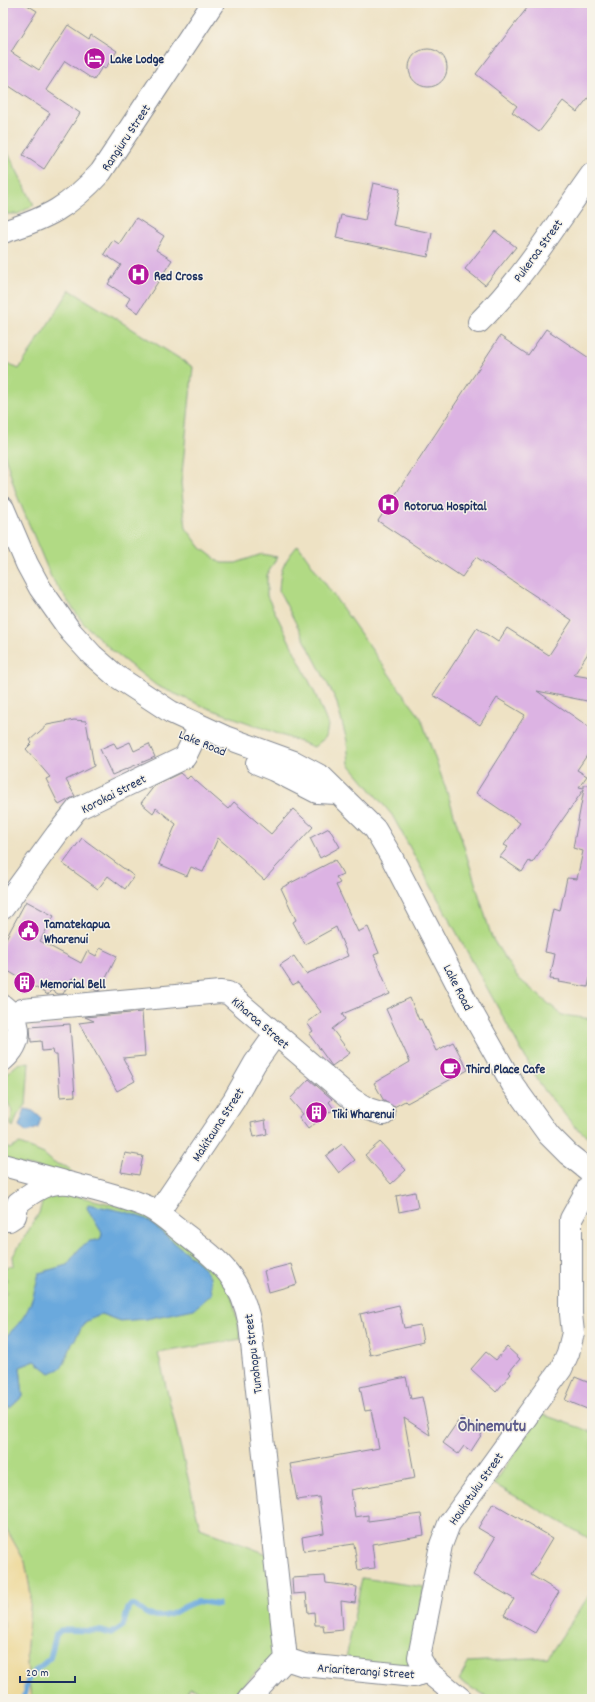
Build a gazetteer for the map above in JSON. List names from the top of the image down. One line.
{"streets":{"street":["Rangiuru Street","Pukeroa Street","Lake Road","Korokai Street","Kiharoa Street","Makitauna Street","Tunohopu Street","Houkotuku Street","Ariariterangi Street"]},"crossings":[["Lake Road","Korokai Street"],["Kiharoa Street","Makitauna Street"],["Makitauna Street","Tunohopu Street"],["Tunohopu Street","Ariariterangi Street"],["Houkotuku Street","Ariariterangi Street"]],"districts":["Ōhinemutu"],"places":{"hotel":["Lake Lodge"],"hospital":["Red Cross","Rotorua Hospital"],"public building":["Tamatekapua Wharenui"],"building":["Memorial Bell","Tiki Wharenui"],"cafe":["Third Place Cafe"]},"scale_bar":"20 m"}
